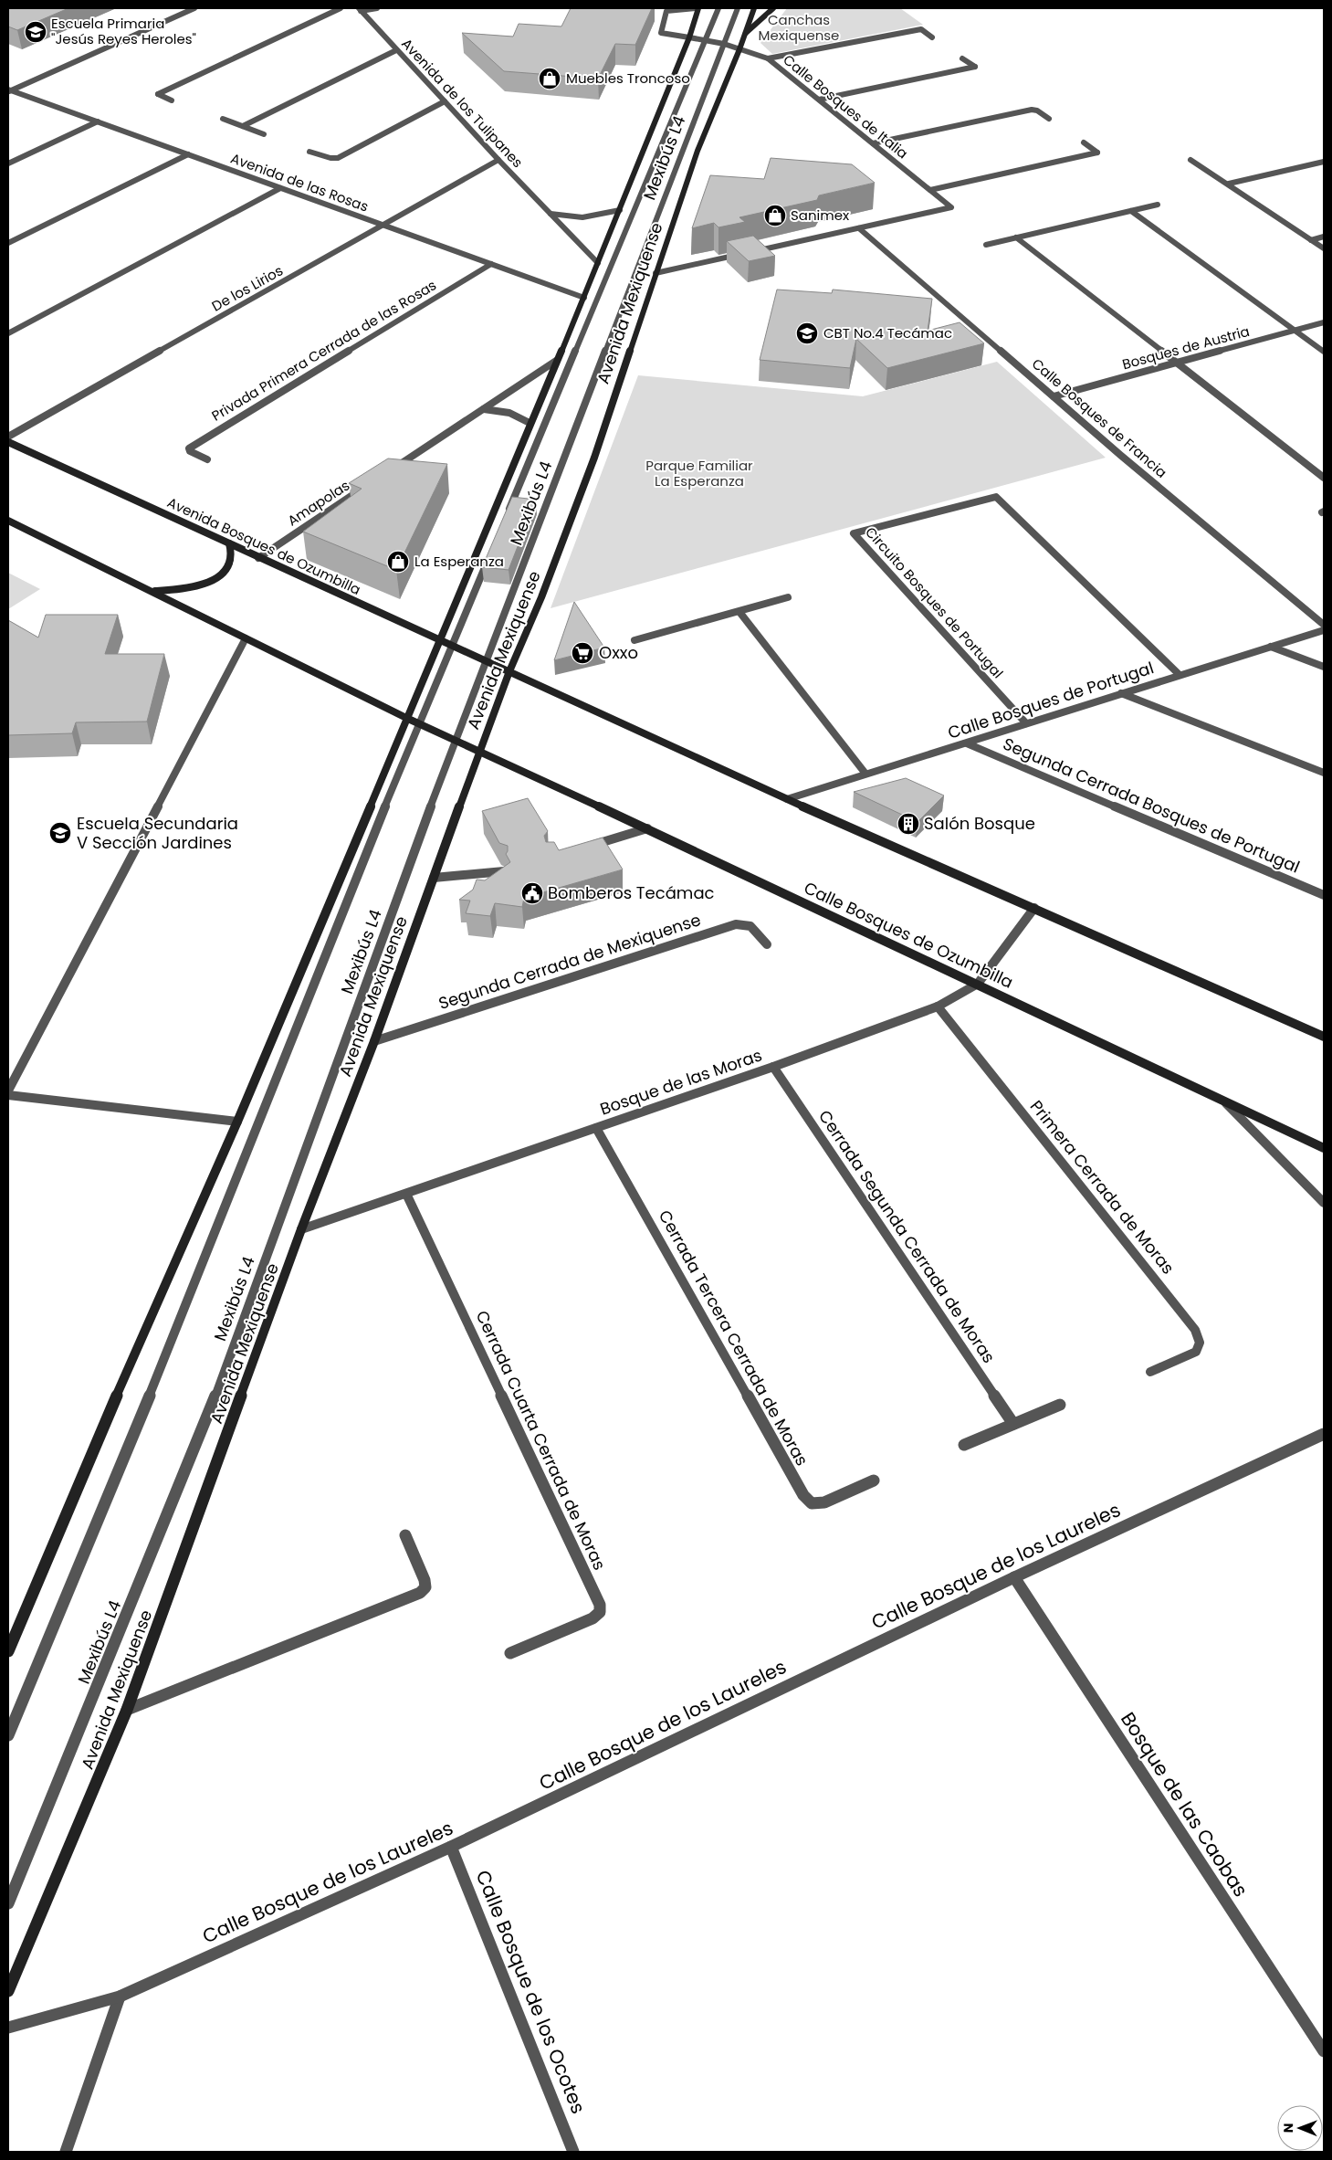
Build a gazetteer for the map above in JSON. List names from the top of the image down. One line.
{"streets":{"main road":["Avenida Mexiquense","Avenida Bosques de Ozumbilla","Calle Bosques de Ozumbilla"],"street":["Avenida de los Tulipanes","Calle Bosques de Italia","Mexibús L4","Avenida de las Rosas","De los Lirios","Bosques de Austria","Privada Primera Cerrada de las Rosas","Calle Bosques de Francia","Amapolas","Circuito Bosques de Portugal","Calle Bosques de Portugal","Segunda Cerrada Bosques de Portugal","Segunda Cerrada de Mexiquense","Bosque de las Moras","Primera Cerrada de Moras","Cerrada Segunda Cerrada de Moras","Cerrada Tercera Cerrada de Moras","Cerrada Cuarta Cerrada de Moras","Calle Bosque de los Laureles","Bosque de las Caobas","Calle Bosque de los Ocotes"]},"crossings":[["Avenida de los Tulipanes","De los Lirios"],["Calle Bosques de Italia","Mexibús L4"],["Calle Bosques de Italia","Avenida Mexiquense"],["Calle Bosques de Italia","Calle Bosques de Francia"],["Mexibús L4","Avenida Bosques de Ozumbilla"],["Avenida de las Rosas","De los Lirios"],["Avenida de las Rosas","Privada Primera Cerrada de las Rosas"],["Avenida Mexiquense","Avenida Bosques de Ozumbilla"],["Avenida Mexiquense","Calle Bosques de Ozumbilla"],["Avenida Mexiquense","Segunda Cerrada de Mexiquense"],["Avenida Mexiquense","Bosque de las Moras"],["Bosques de Austria","Calle Bosques de Francia"],["Amapolas","Avenida Bosques de Ozumbilla"],["Circuito Bosques de Portugal","Calle Bosques de Portugal"],["Calle Bosques de Portugal","Segunda Cerrada Bosques de Portugal"],["Calle Bosques de Ozumbilla","Bosque de las Moras"],["Bosque de las Moras","Primera Cerrada de Moras"],["Bosque de las Moras","Cerrada Segunda Cerrada de Moras"],["Bosque de las Moras","Cerrada Tercera Cerrada de Moras"],["Bosque de las Moras","Cerrada Cuarta Cerrada de Moras"],["Calle Bosque de los Laureles","Bosque de las Caobas"],["Calle Bosque de los Laureles","Calle Bosque de los Ocotes"]],"parks":["Canchas Mexiquense","Parque Familiar La Esperanza"],"places":{"school or university":["Escuela Primaria \"Jesús Reyes Heroles\"","CBT No.4 Tecámac","Escuela Secundaria V Sección Jardines"],"shop":["Muebles Troncoso","Sanimex","La Esperanza"],"supermarket":["Oxxo"],"building":["Salón Bosque"],"public building":["Bomberos Tecámac"]},"north":"left"}
